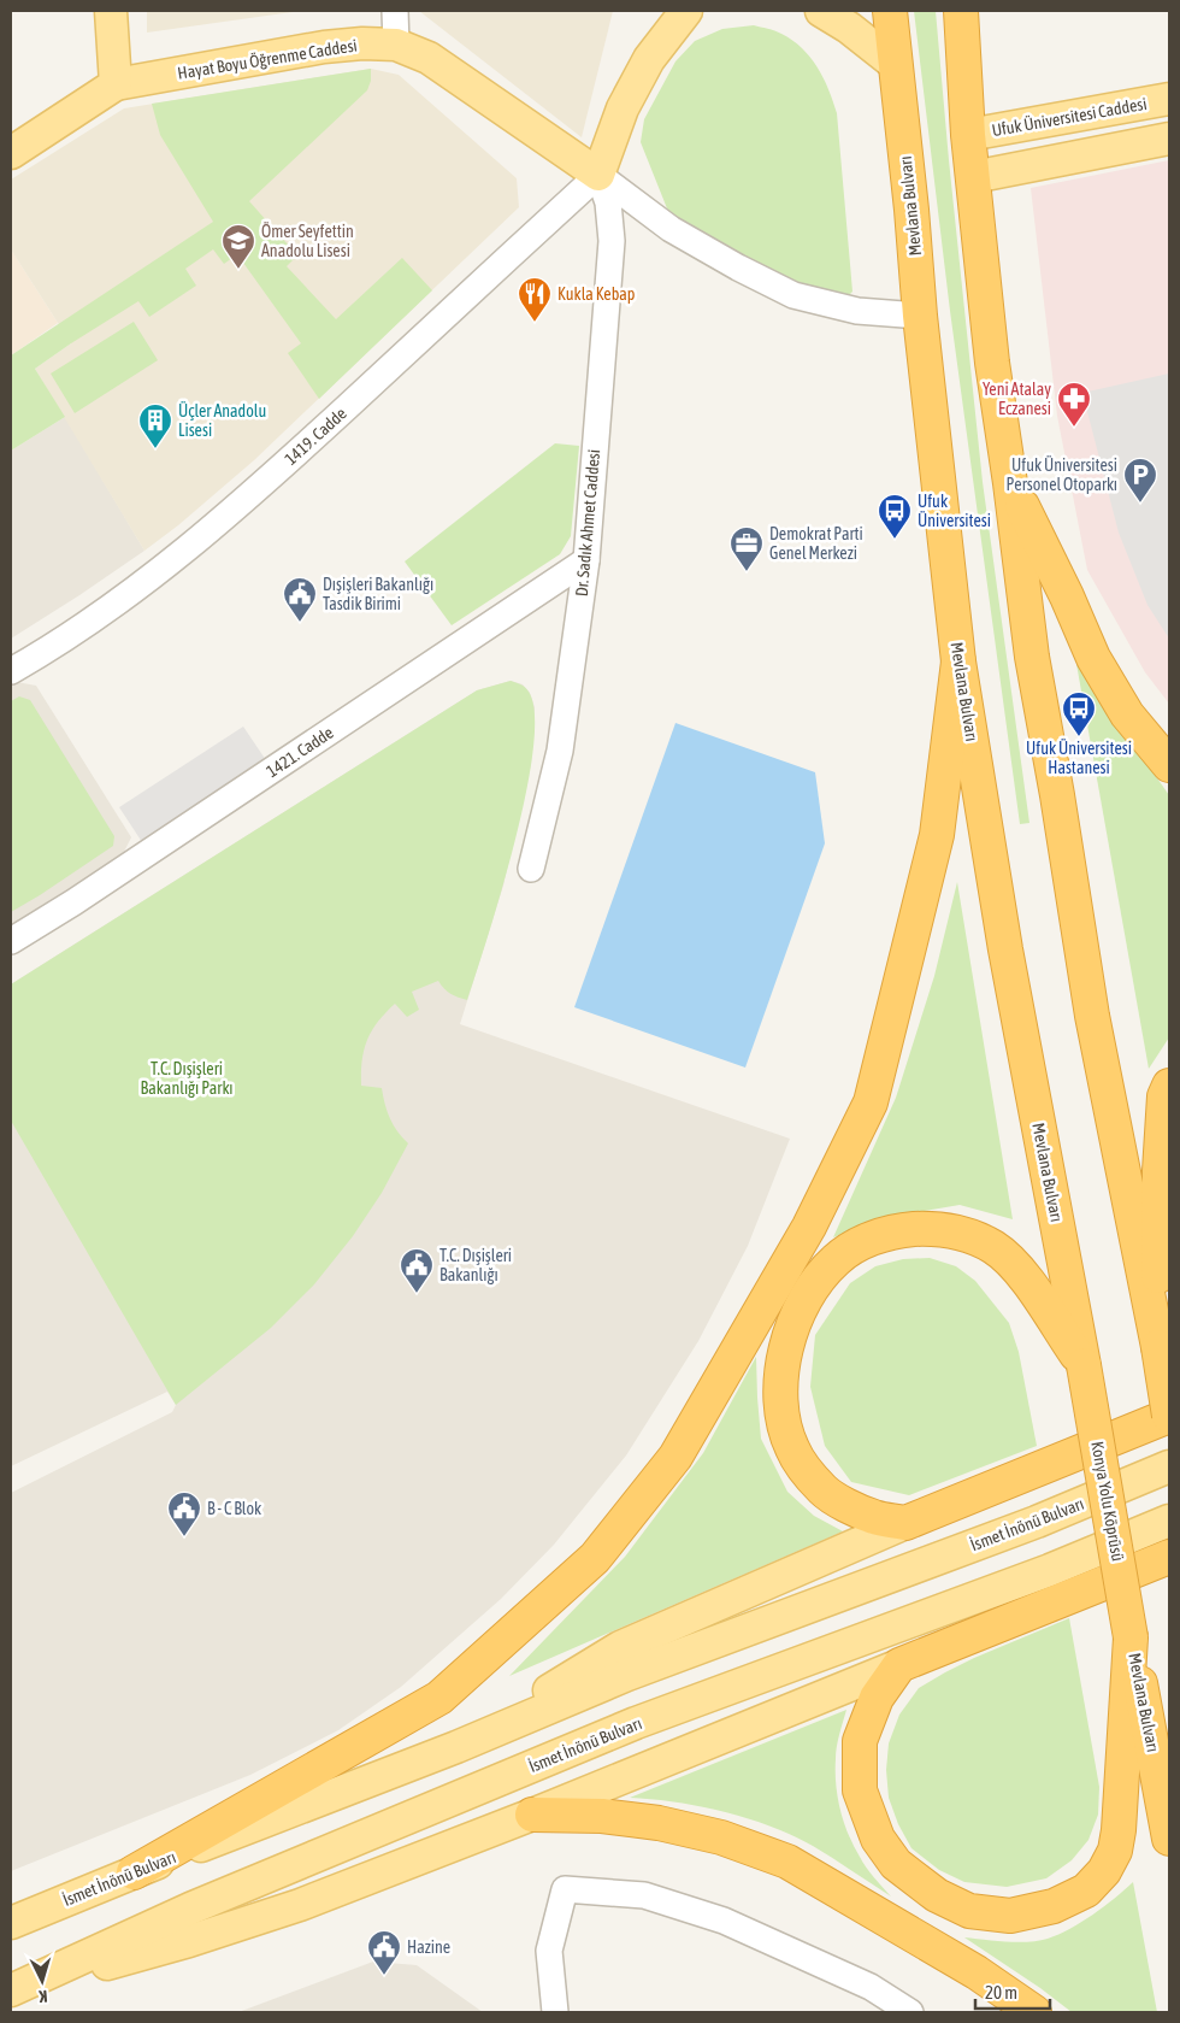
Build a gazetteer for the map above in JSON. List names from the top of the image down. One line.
{"streets":{"highway":["Mevlana Bulvarı","Konya Yolu Köprüsü"],"main road":["Hayat Boyu Öğrenme Caddesi","Ufuk Üniversitesi Caddesi","İsmet İnönü Bulvarı"],"street":["1419. Cadde","Dr. Sadık Ahmet Caddesi","1421. Cadde"]},"crossings":[["Hayat Boyu Öğrenme Caddesi","1419. Cadde"],["Hayat Boyu Öğrenme Caddesi","Dr. Sadık Ahmet Caddesi"],["Mevlana Bulvarı","Konya Yolu Köprüsü"],["1419. Cadde","Dr. Sadık Ahmet Caddesi"],["Dr. Sadık Ahmet Caddesi","1421. Cadde"]],"parks":["T.C. Dışişleri Bakanlığı Parkı"],"places":{"school or university":["Ömer Seyfettin Anadolu Lisesi"],"restaurant":["Kukla Kebap"],"pharmacy":["Yeni Atalay Eczanesi"],"building":["Üçler Anadolu Lisesi"],"parking":["Ufuk Üniversitesi Personel Otoparkı"],"bus stop":["Ufuk Üniversitesi","Ufuk Üniversitesi Hastanesi"],"office":["Demokrat Parti Genel Merkezi"],"public building":["Dışişleri Bakanlığı Tasdik Birimi","T.C. Dışişleri Bakanlığı","B - C Blok","Hazine"]},"scale_bar":"20 m","north":"bottom"}
